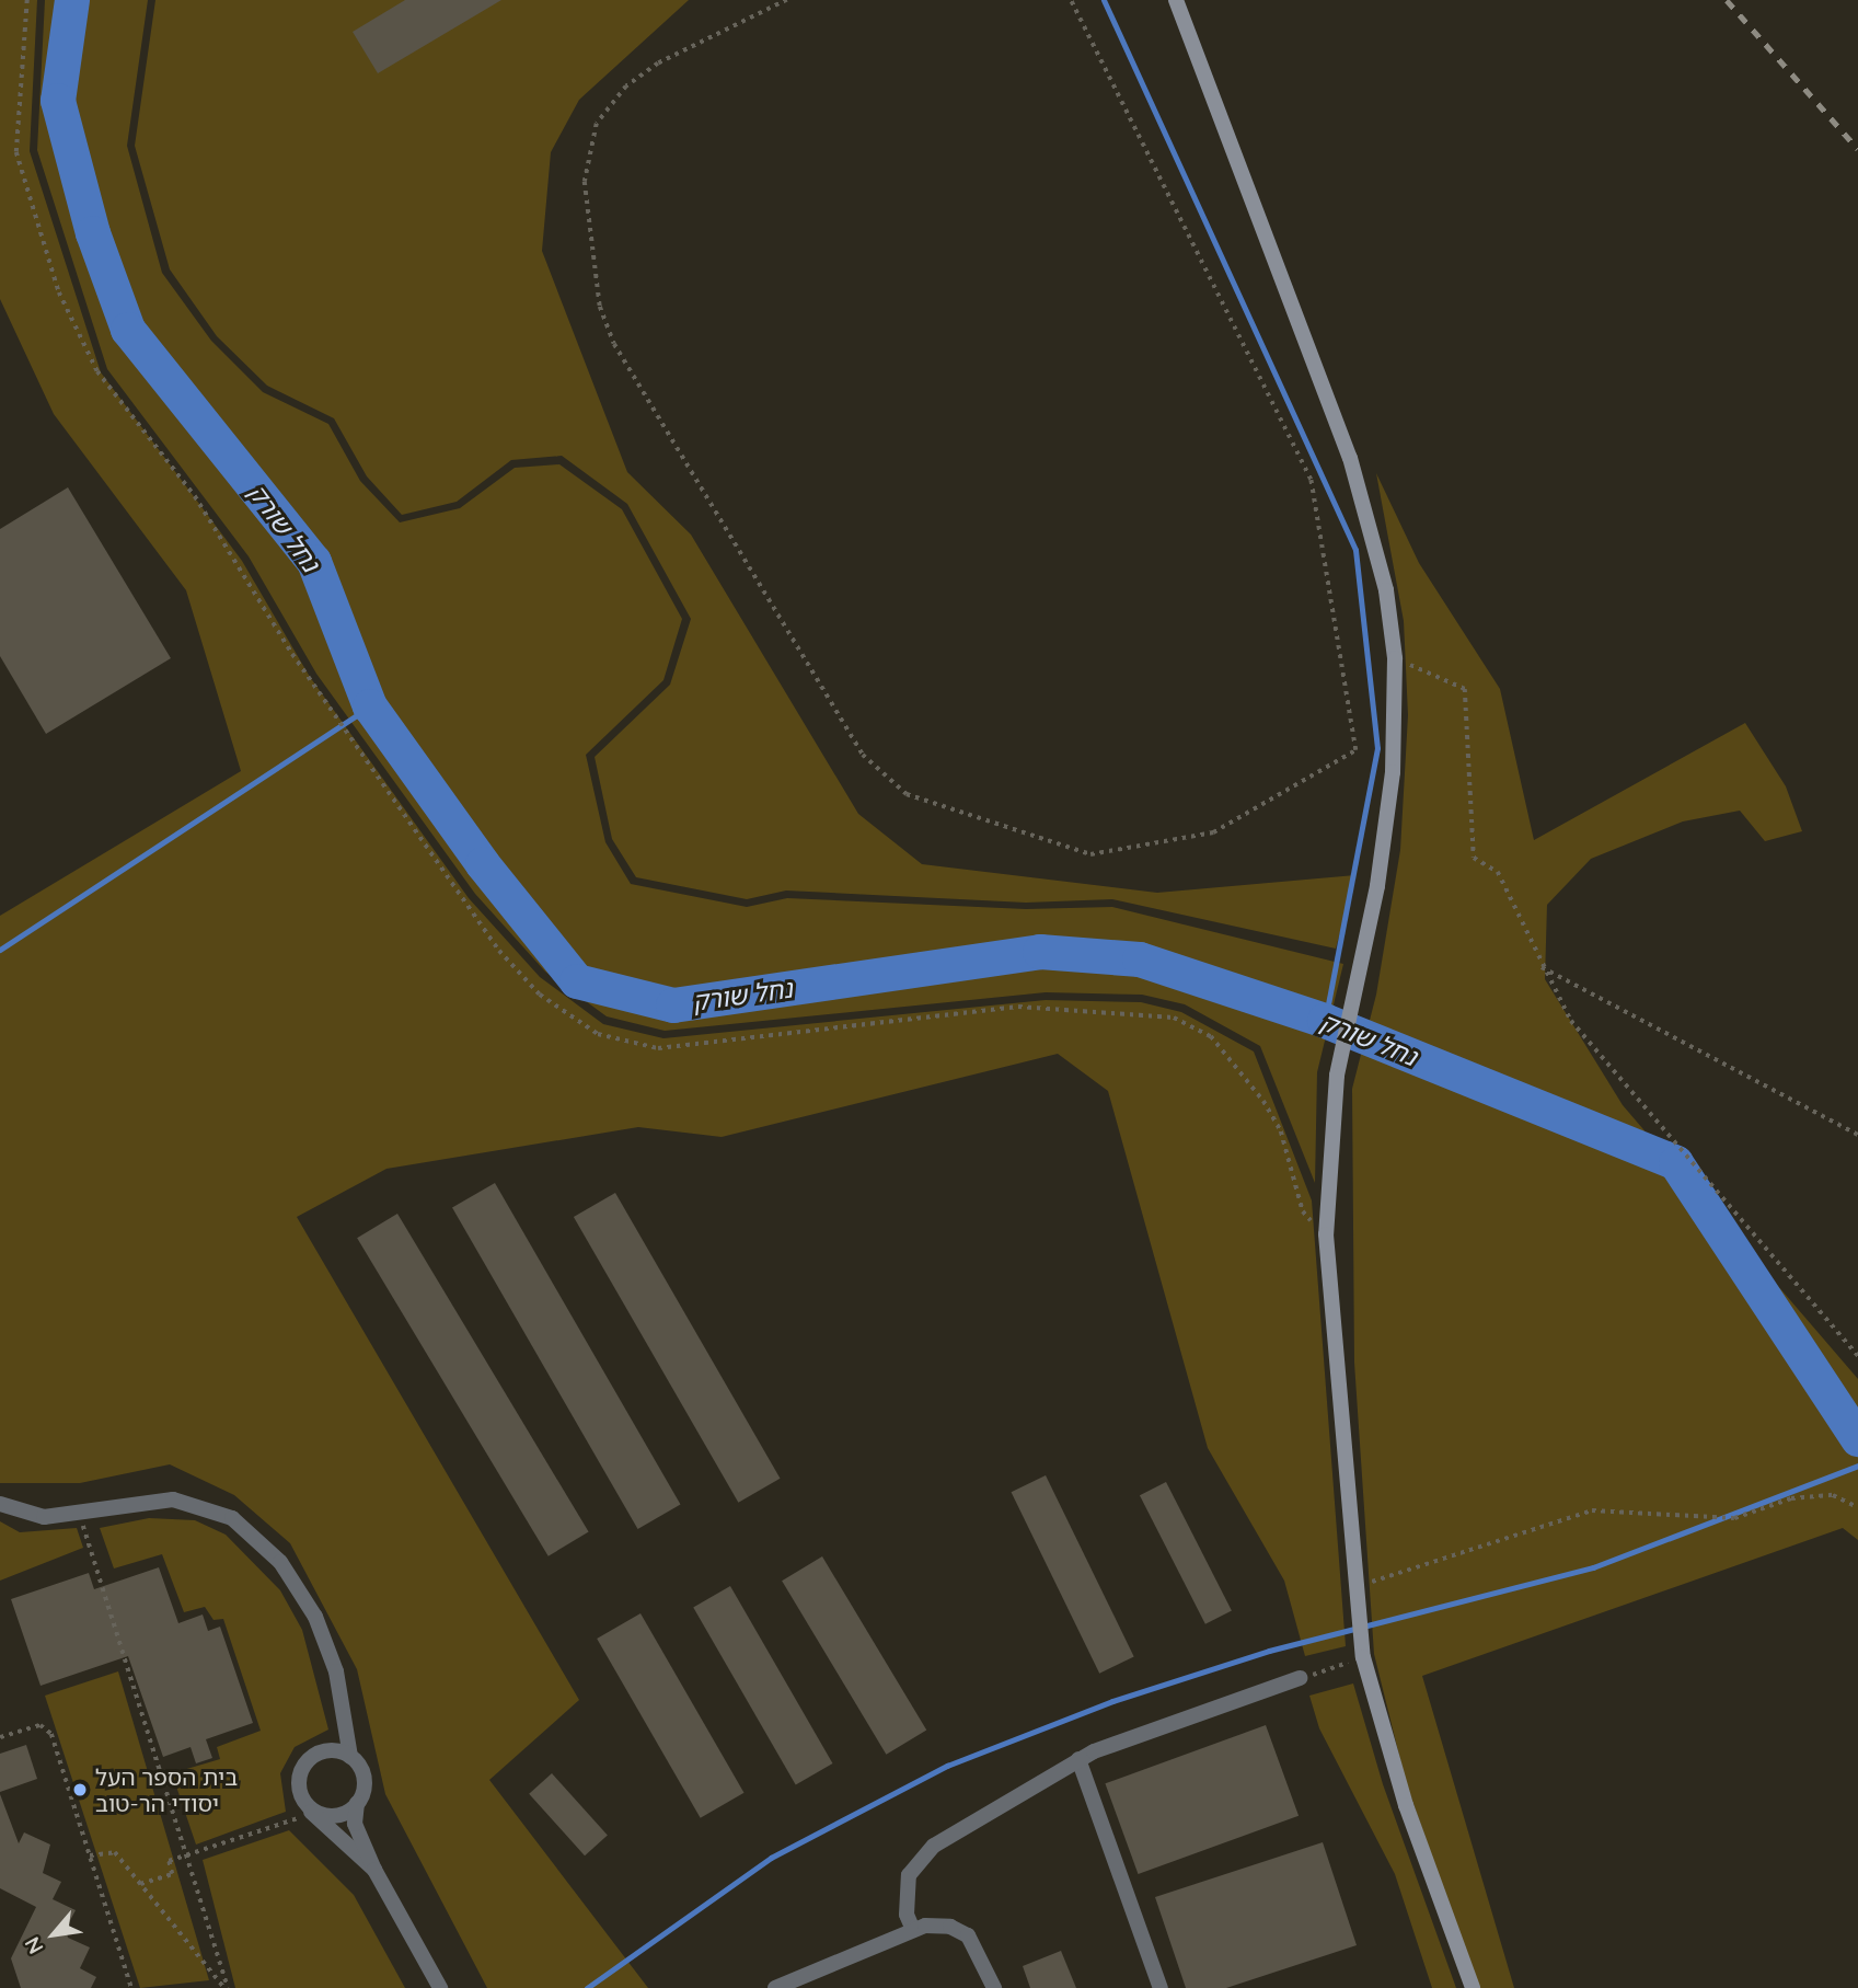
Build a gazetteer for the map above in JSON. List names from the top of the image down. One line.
{"water":["נחל שורק"],"places":["בית הספר העל יסודי הר-טוב"],"north":"bottom left"}
